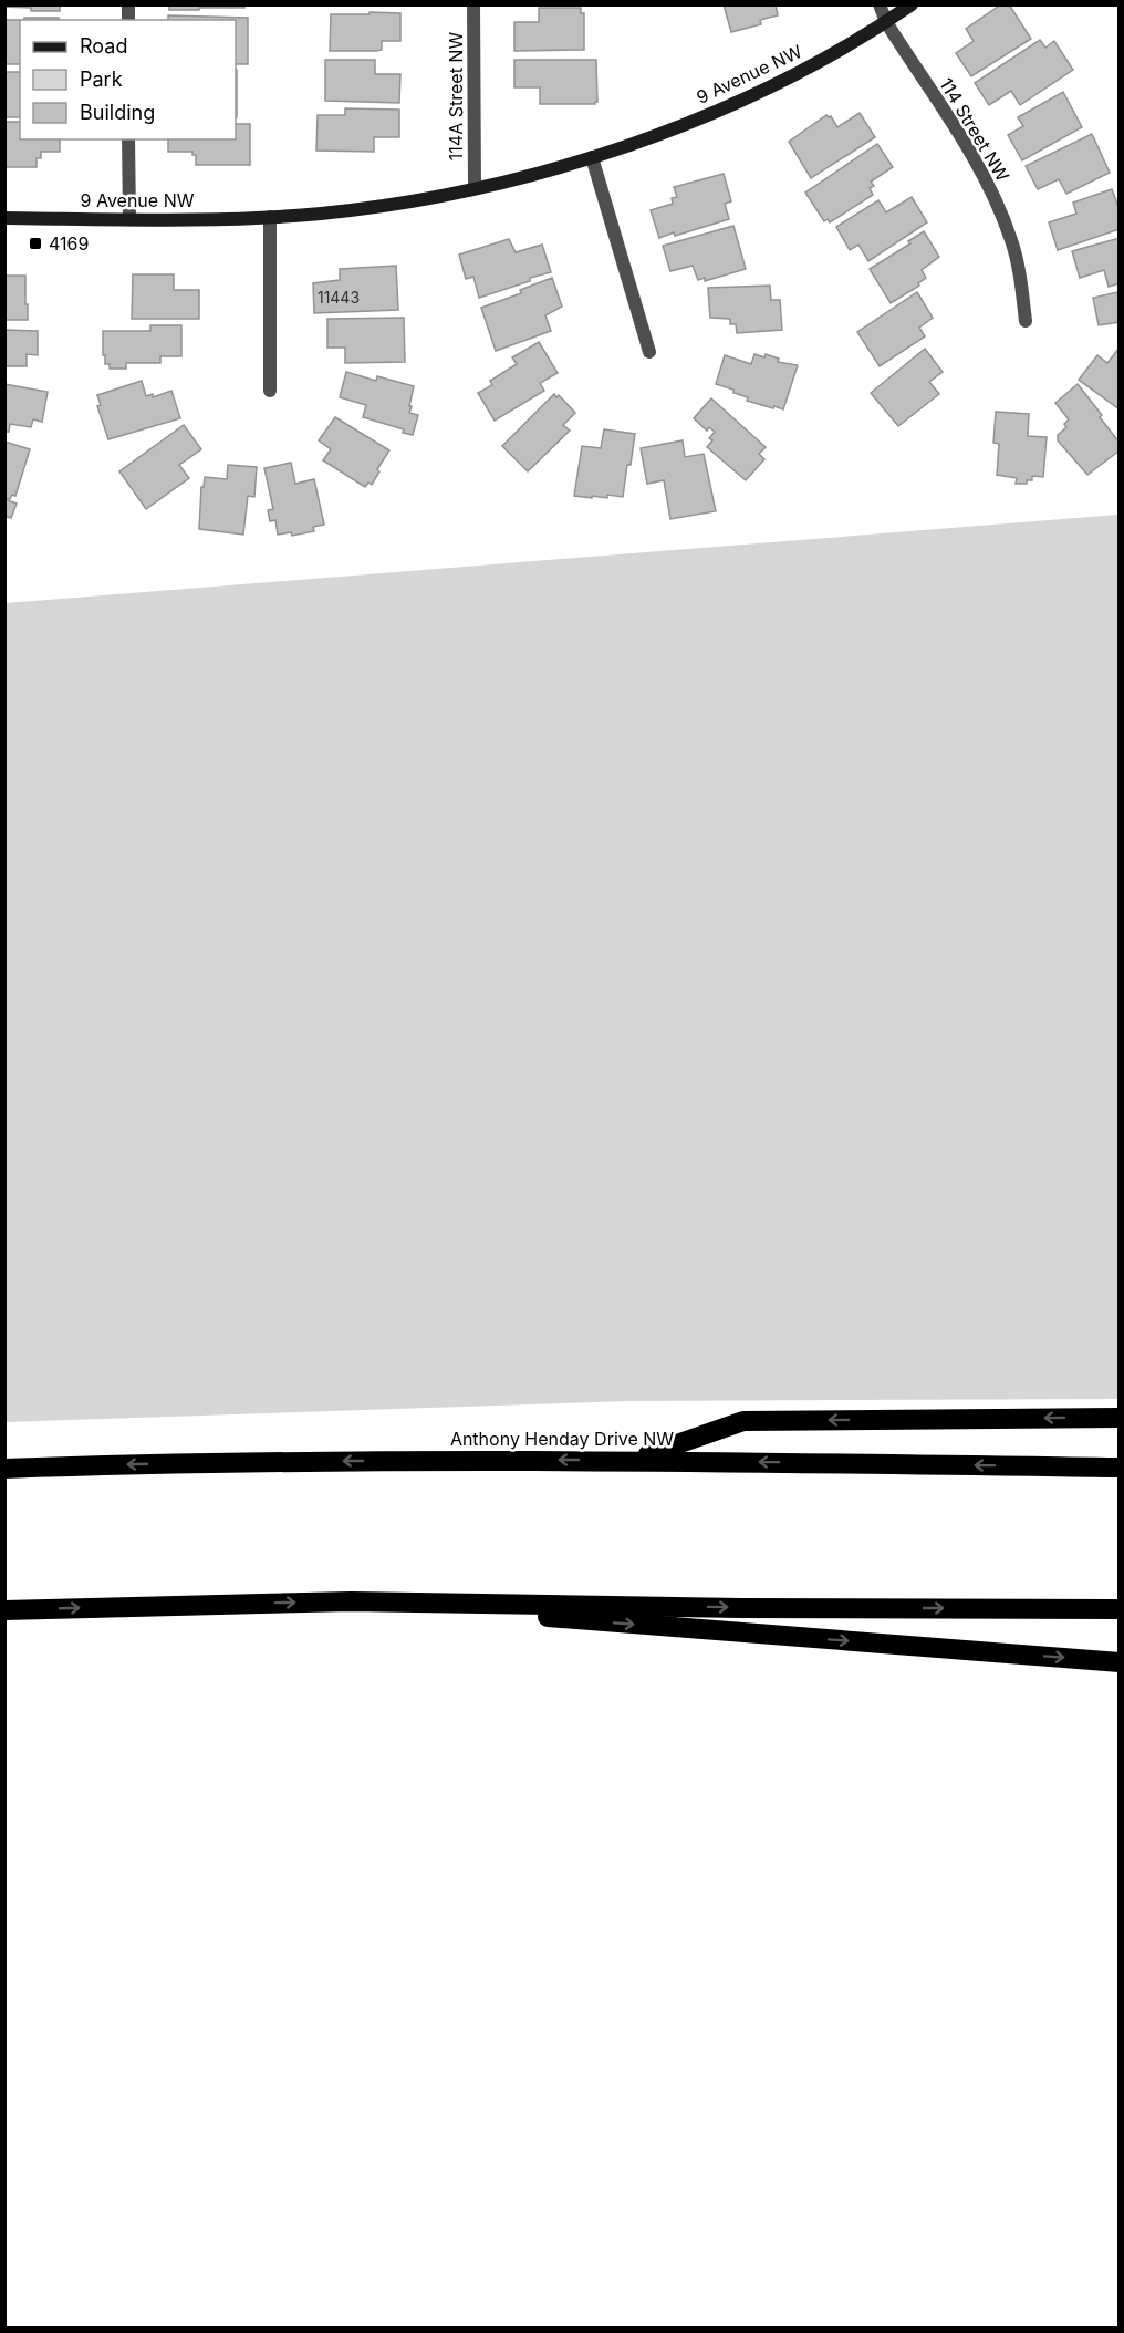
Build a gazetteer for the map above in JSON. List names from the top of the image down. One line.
{"streets":{"highway":["Anthony Henday Drive NW"],"street":["9 Avenue NW","114A Street NW","114 Street NW"]},"crossings":[["9 Avenue NW","114A Street NW"],["9 Avenue NW","114 Street NW"]],"places":{"transit":["4169"]},"house_numbers":["11443"],"legend":["Road","Park","Building"]}
